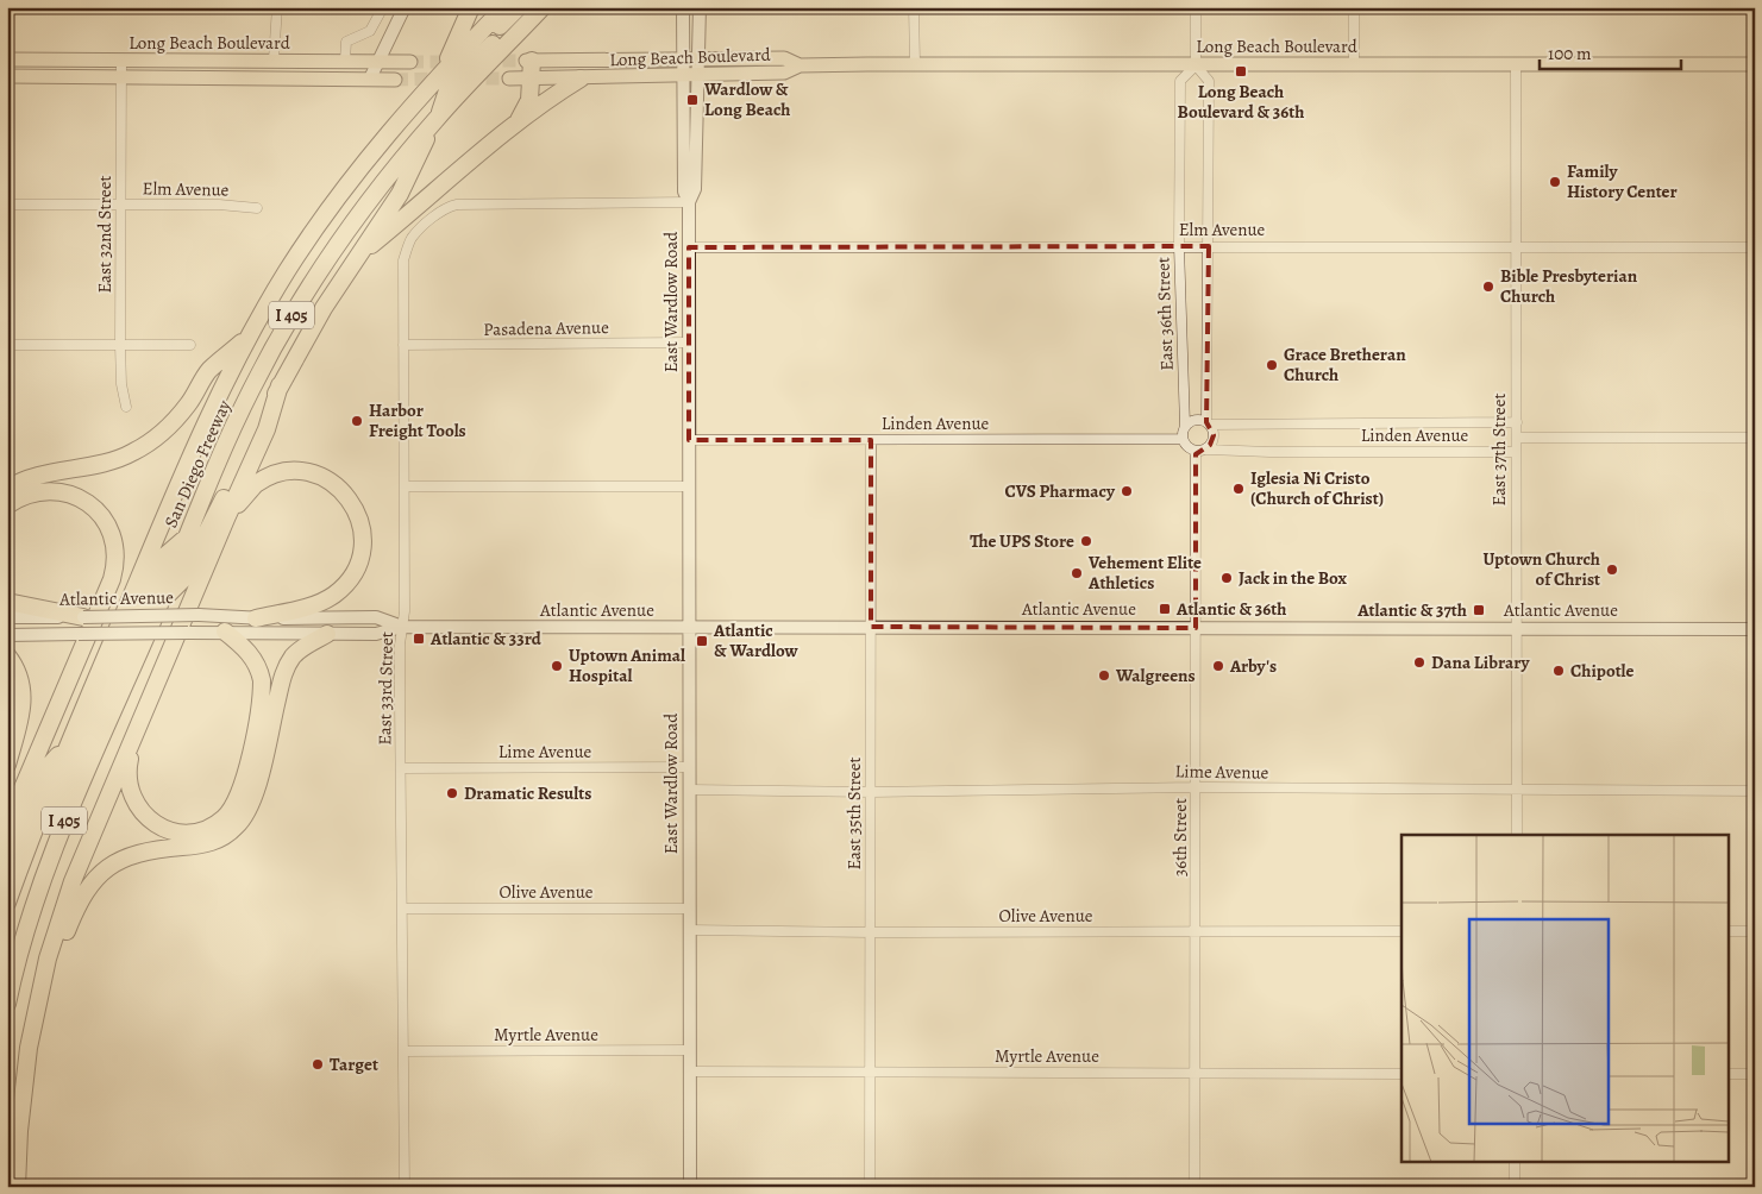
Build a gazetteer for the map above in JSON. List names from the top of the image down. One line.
{"streets":{"highway":["I 405","San Diego Freeway"],"main road":["Long Beach Boulevard","East Wardlow Road","Atlantic Avenue"],"street":["Elm Avenue","East 32nd Street","East 36th Street","Pasadena Avenue","Linden Avenue","East 37th Street","East 33rd Street","Lime Avenue","East 35th Street","36th Street","Olive Avenue","Myrtle Avenue"]},"crossings":[["Long Beach Boulevard","East 32nd Street"],["Long Beach Boulevard","East Wardlow Road"],["Long Beach Boulevard","East 36th Street"],["Long Beach Boulevard","East 37th Street"],["Elm Avenue","East 32nd Street"],["Elm Avenue","East Wardlow Road"],["Elm Avenue","East 36th Street"],["Elm Avenue","East 37th Street"],["East Wardlow Road","Pasadena Avenue"],["East Wardlow Road","Linden Avenue"],["East Wardlow Road","Atlantic Avenue"],["East Wardlow Road","East 33rd Street"],["East Wardlow Road","Lime Avenue"],["East Wardlow Road","Olive Avenue"],["East Wardlow Road","Myrtle Avenue"],["East 36th Street","Linden Avenue"],["East 36th Street","36th Street"],["Pasadena Avenue","East 33rd Street"],["Linden Avenue","East 37th Street"],["Linden Avenue","East 35th Street"],["Linden Avenue","36th Street"],["East 37th Street","Atlantic Avenue"],["East 37th Street","Lime Avenue"],["Atlantic Avenue","East 33rd Street"],["Atlantic Avenue","East 35th Street"],["Atlantic Avenue","36th Street"],["East 33rd Street","Lime Avenue"],["East 33rd Street","Olive Avenue"],["East 33rd Street","Myrtle Avenue"],["Lime Avenue","East 35th Street"],["Lime Avenue","36th Street"],["East 35th Street","Olive Avenue"],["East 35th Street","Myrtle Avenue"],["36th Street","Olive Avenue"],["36th Street","Myrtle Avenue"]],"places":{"transit":["Long Beach Boulevard & 36th","Wardlow & Long Beach","Atlantic & 36th","Atlantic & 37th","Atlantic & 33rd","Atlantic & Wardlow"],"other":["Family History Center","Bible Presbyterian Church","Grace Bretheran Church","Harbor Freight Tools","Iglesia Ni Cristo (Church of Christ)","CVS Pharmacy","The UPS Store","Uptown Church of Christ","Vehement Elite Athletics","Jack in the Box","Dana Library","Uptown Animal Hospital","Arby's","Chipotle","Walgreens","Dramatic Results","Target"]},"scale_bar":"100 m"}
